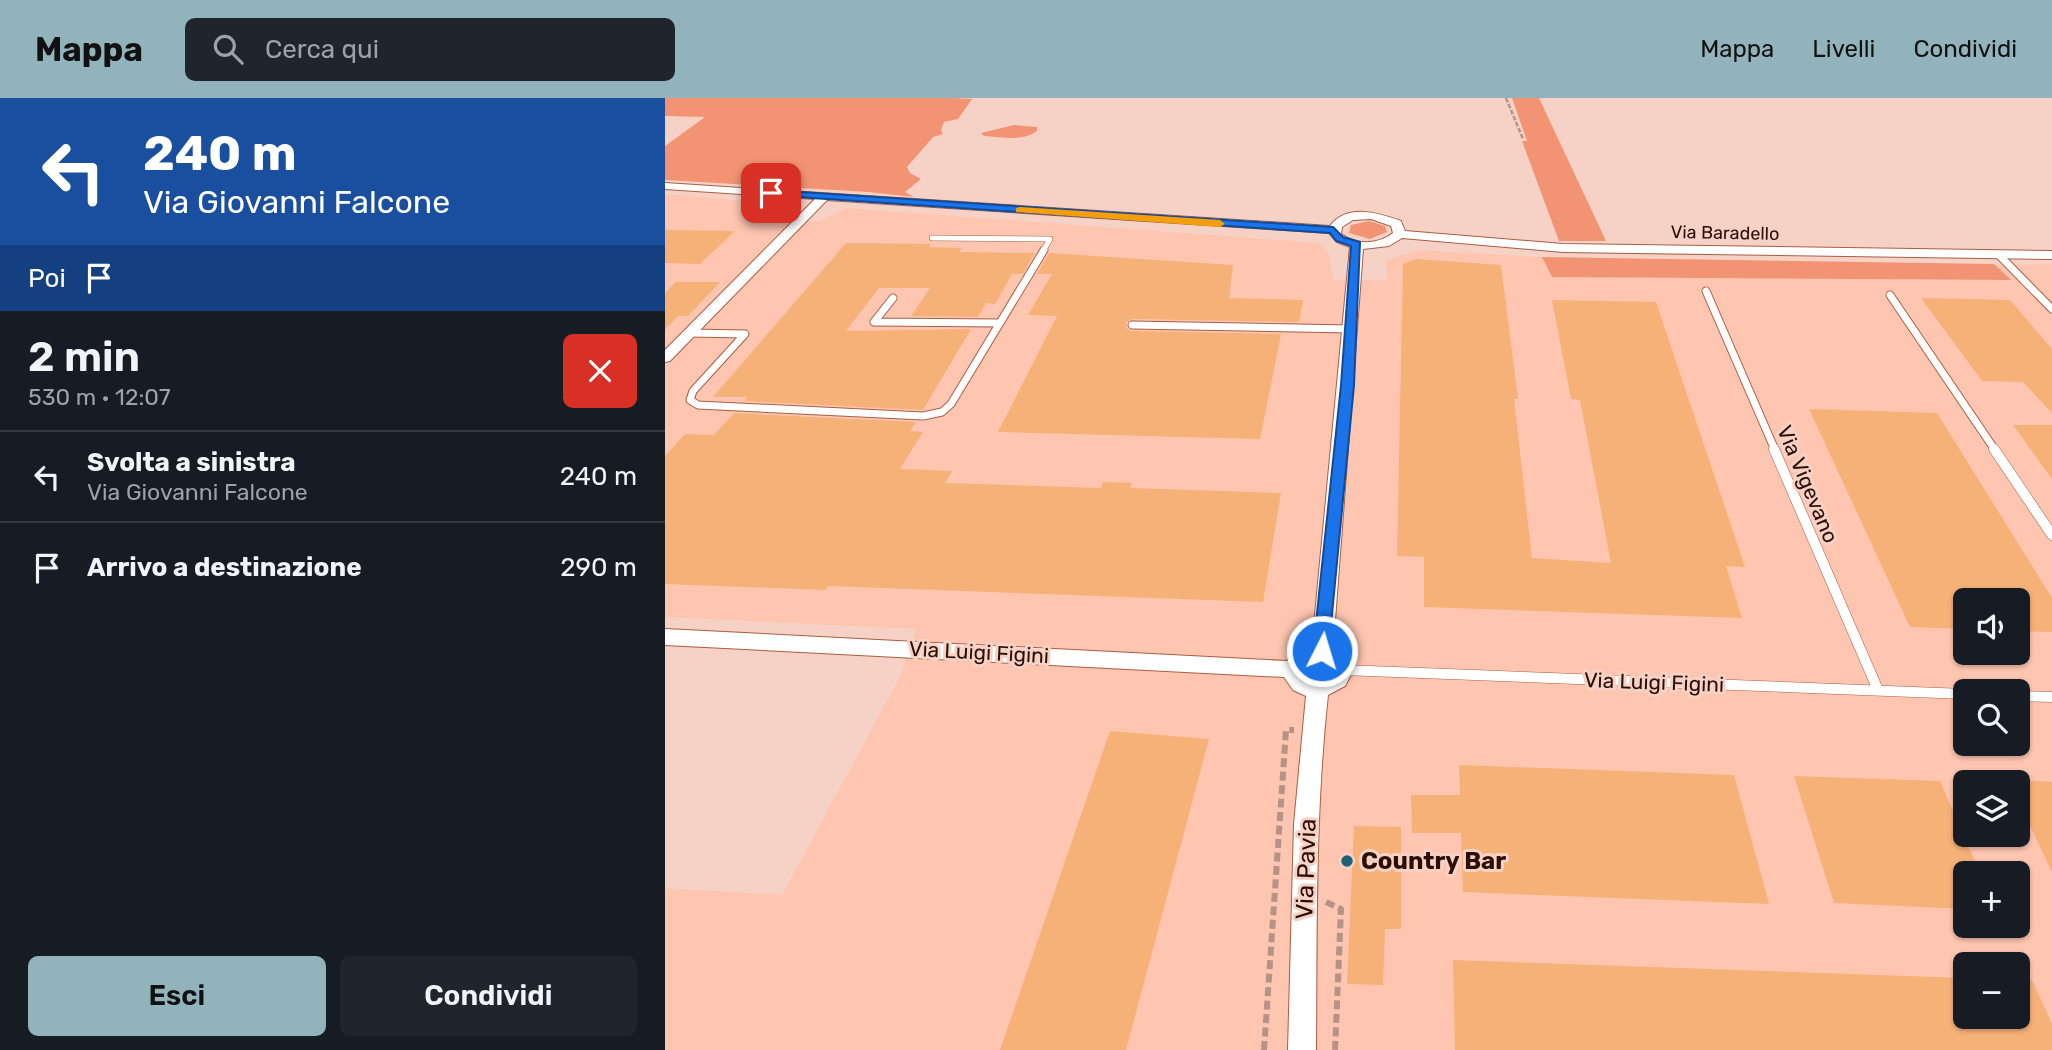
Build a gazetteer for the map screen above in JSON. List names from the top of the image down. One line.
{"streets":{"street":["Via Baradello","Via Luigi Figini","Via Pavia"],"lane":["Via Vigevano"]},"crossings":[["Via Vigevano","Via Luigi Figini"],["Via Luigi Figini","Via Pavia"]],"places":["Country Bar"],"page":{"header":"Mappa","search":"Cerca qui","nav":["Mappa","Livelli","Condividi"],"turn":["240 m","Via Giovanni Falcone"],"then":"Poi","heading":["2 min","530 m · 12:07"],"list":[{"name":"Svolta a sinistra","note":"Via Giovanni Falcone","value":"240 m"},{"name":"Arrivo a destinazione","value":"290 m"}],"map_buttons":["+","−"],"buttons":["Esci","Condividi"]}}
